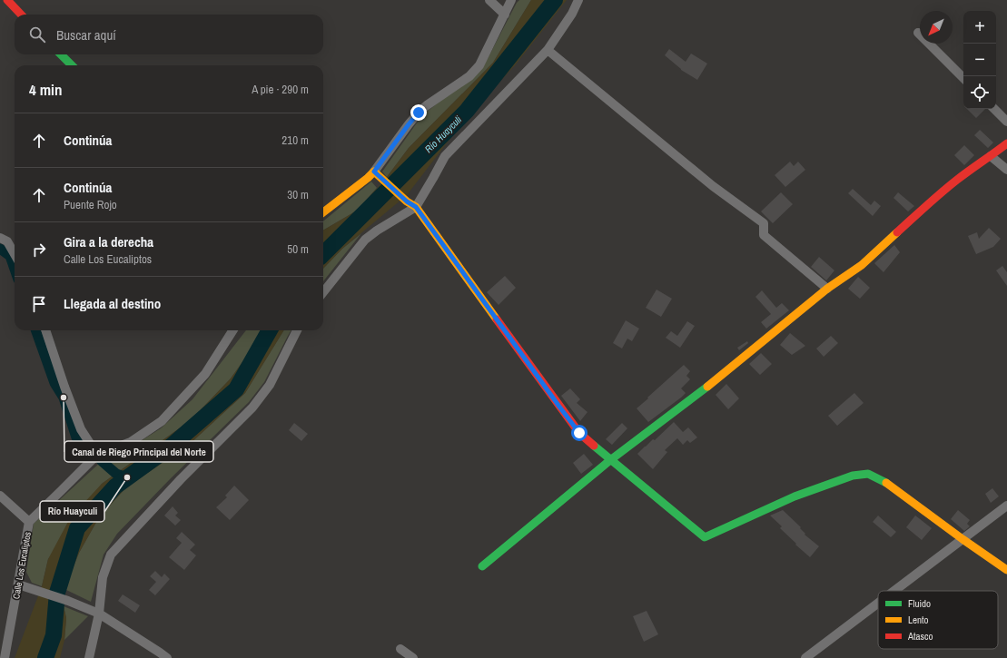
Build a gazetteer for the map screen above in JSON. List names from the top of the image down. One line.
{"streets":{"street":["Calle Los Eucaliptos"]},"water":["Río Huayculi"],"places":["Canal de Riego Principal del Norte","Río Huayculi"],"legend":["Fluido","Lento","Atasco"],"north":"bottom left","page":{"map_buttons":["+","−"],"search":"Buscar aquí","heading":["4 min","A pie · 290 m"],"list":[["Continúa","210 m"],["Continúa","Puente Rojo","30 m"],["Gira a la derecha","Calle Los Eucaliptos","50 m"],"Llegada al destino"]}}
